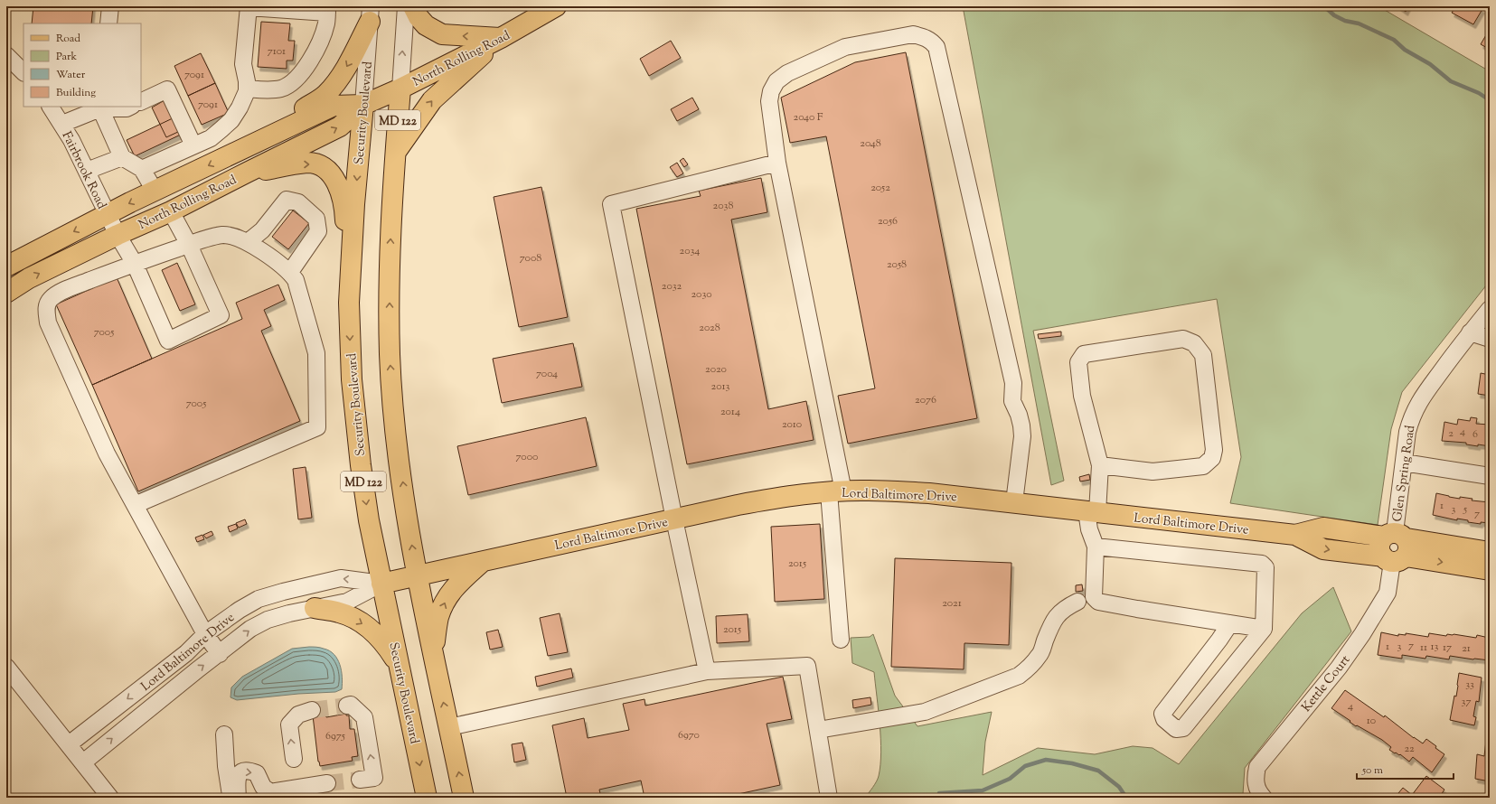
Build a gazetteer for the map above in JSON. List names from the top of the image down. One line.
{"streets":{"main road":["North Rolling Road","Security Boulevard","MD 122","Lord Baltimore Drive"],"street":["Fairbrook Road","Glen Spring Road","Kettle Court"]},"crossings":[["North Rolling Road","Security Boulevard"],["North Rolling Road","MD 122"],["North Rolling Road","Fairbrook Road"],["Security Boulevard","Lord Baltimore Drive"],["MD 122","Lord Baltimore Drive"],["Glen Spring Road","Lord Baltimore Drive"],["Glen Spring Road","Kettle Court"],["Lord Baltimore Drive","Kettle Court"]],"one_way":["Security Boulevard"],"house_numbers":["7101","7091","7091","2040 F","2048","2052","2038","2056","2034","7008","2058","2032","2030","2028","7005","2020","7004","2013","2076","7005","2014","2010","4","2","6","7000","1","3","5","7","2015","2021","2015","7","1","3","13","11","17","21","33","37","4","10","6970","6975","22"],"legend":["Road","Park","Water","Building"],"scale_bar":"50 m"}
